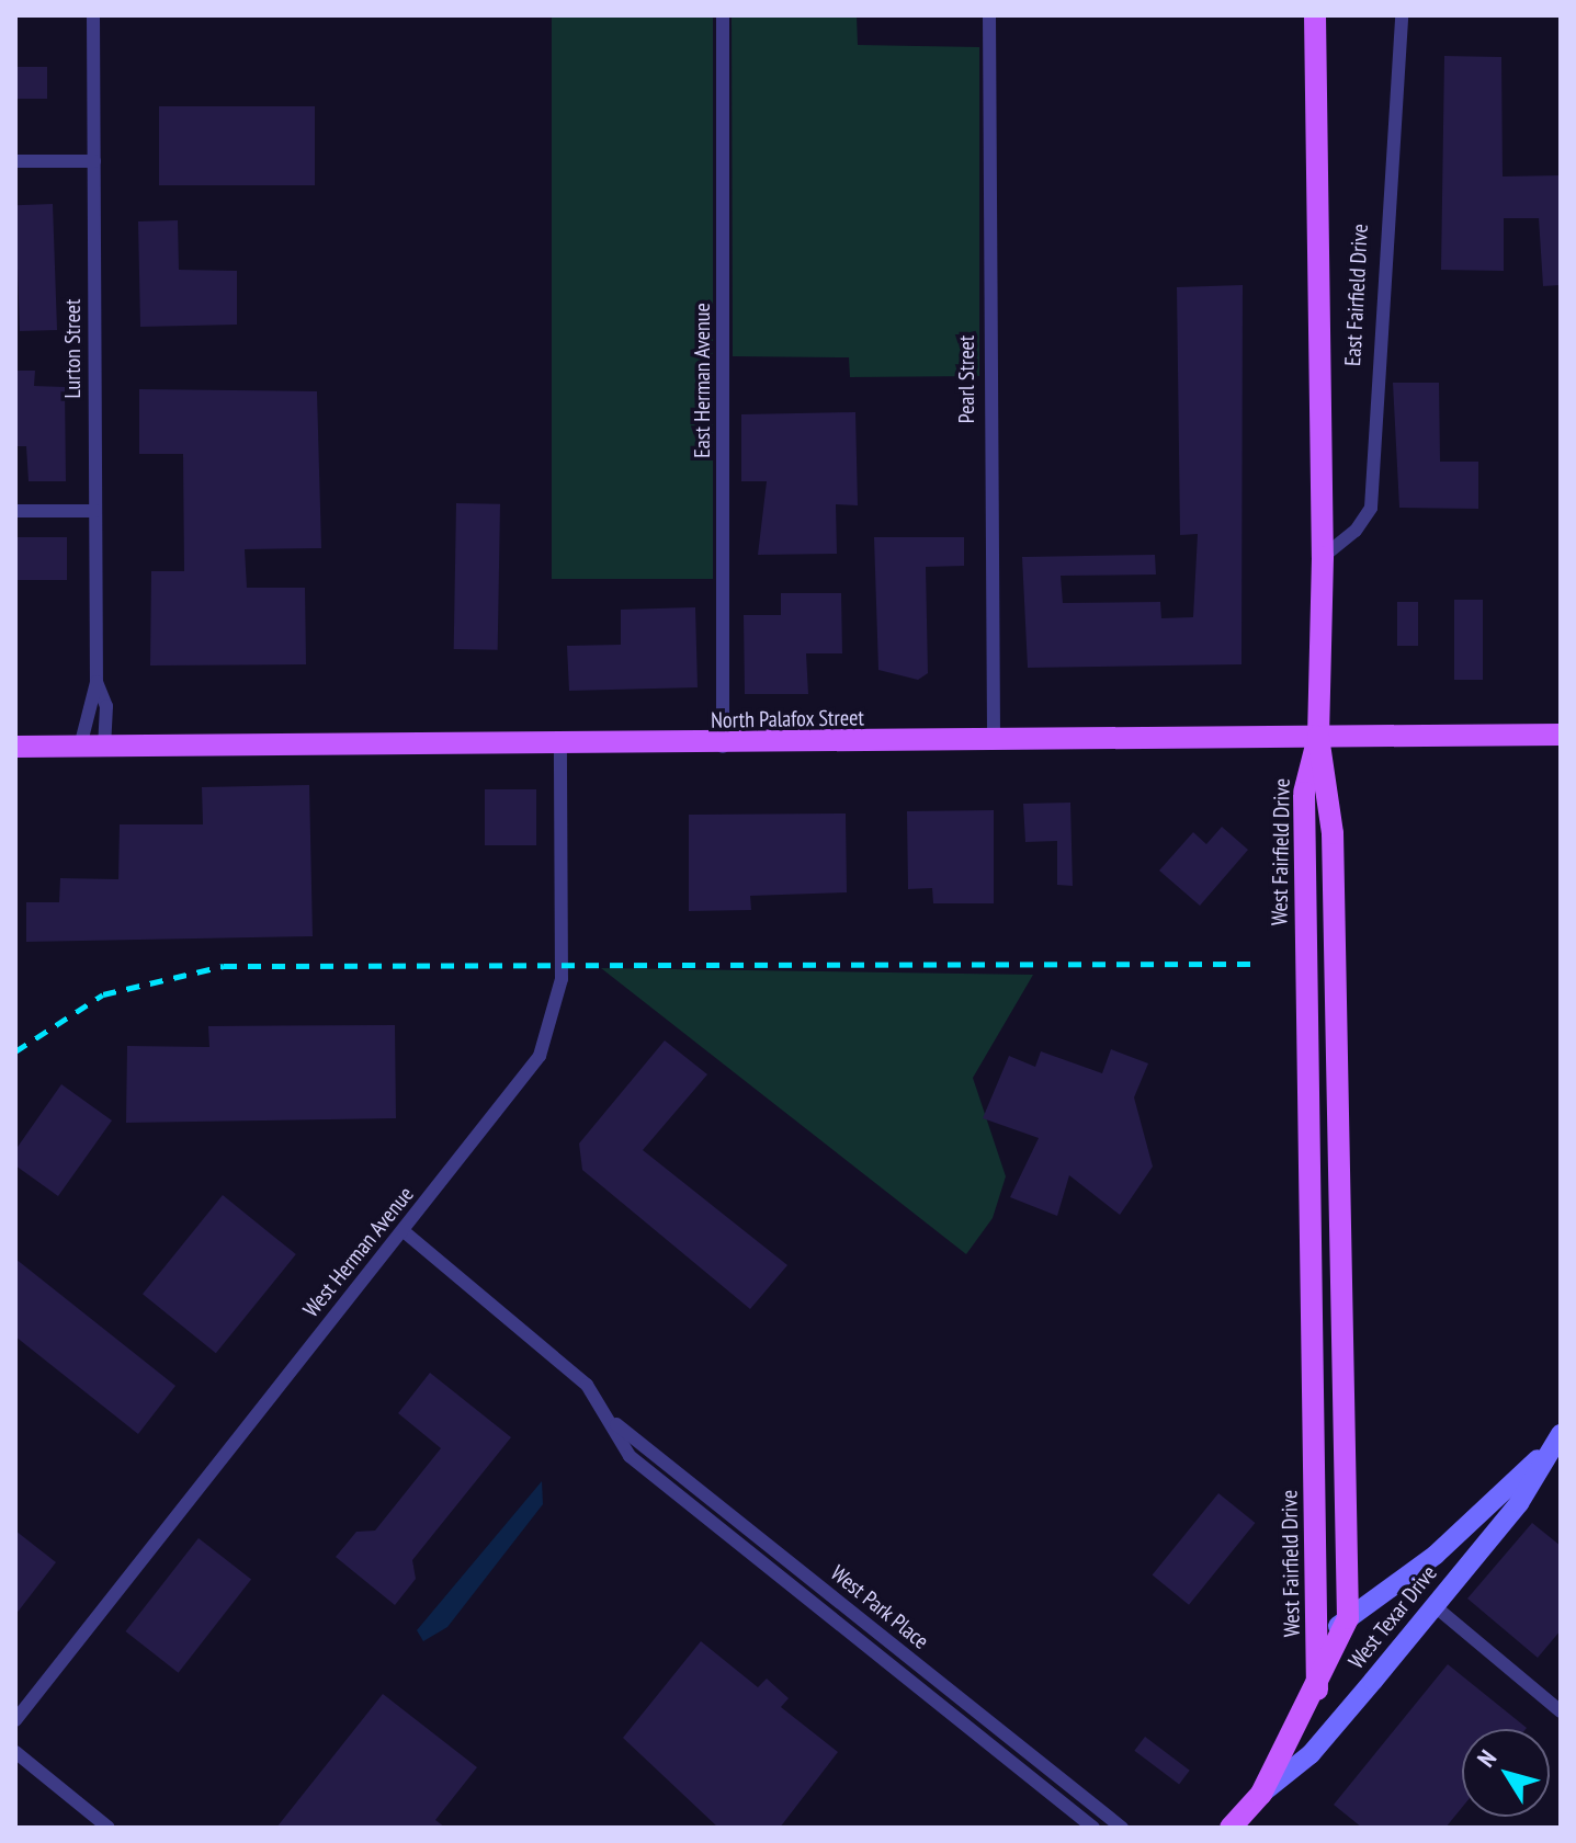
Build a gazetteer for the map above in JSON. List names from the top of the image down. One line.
{"streets":{"main road":["East Fairfield Drive","North Palafox Street","West Fairfield Drive","West Texar Drive"],"street":["Lurton Street","Pearl Street","East Herman Avenue","West Herman Avenue","West Park Place"]},"crossings":[["East Fairfield Drive","North Palafox Street"],["East Fairfield Drive","West Fairfield Drive"],["Lurton Street","North Palafox Street"],["Pearl Street","North Palafox Street"],["East Herman Avenue","North Palafox Street"],["North Palafox Street","West Fairfield Drive"],["North Palafox Street","West Herman Avenue"],["West Fairfield Drive","West Texar Drive"],["West Herman Avenue","West Park Place"]],"north":"top left"}
